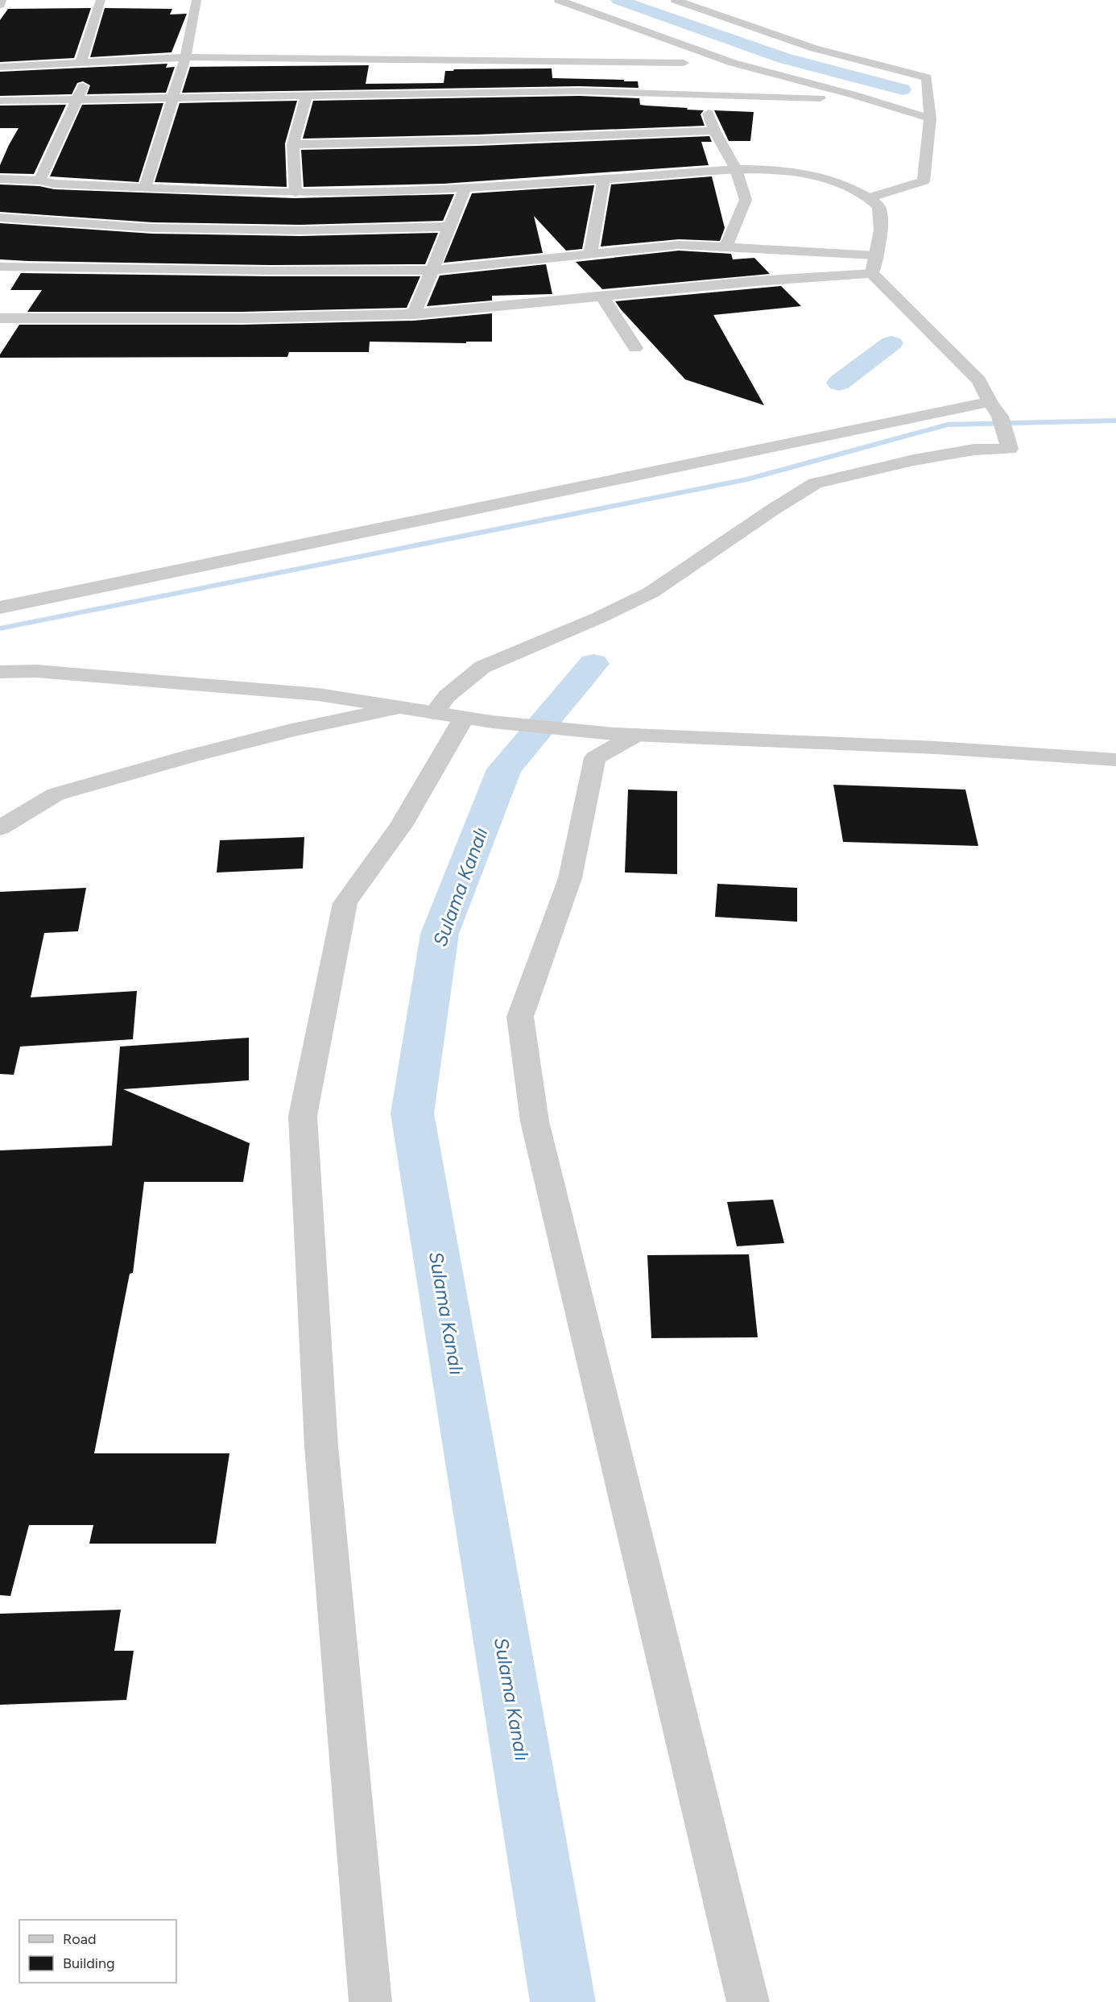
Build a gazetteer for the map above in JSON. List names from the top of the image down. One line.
{"water":["Sulama Kanalı"],"legend":["Road","Building"]}
